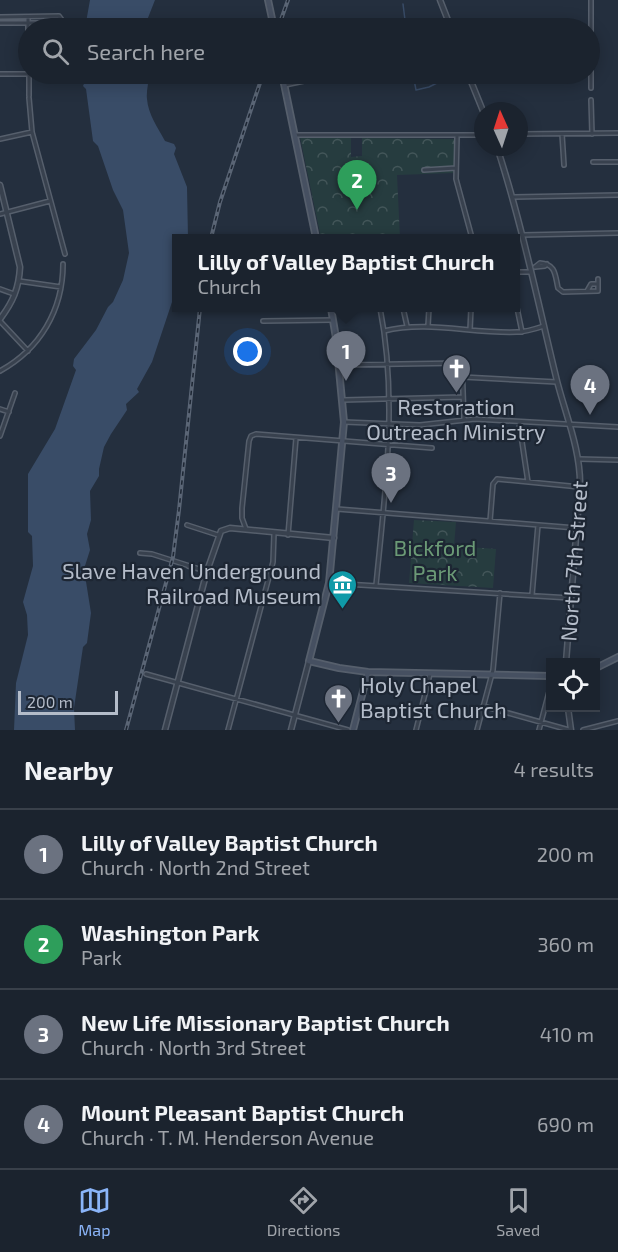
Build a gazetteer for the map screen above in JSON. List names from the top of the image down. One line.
{"streets":{"street":["North 7th Street"]},"parks":["Bickford Park"],"places":{"church":["Restoration Outreach Ministry","Holy Chapel Baptist Church"],"museum":["Slave Haven Underground Railroad Museum"]},"scale_bar":"200 m","north":"top","page":{"search":"Search here","pins":["2","1","4","3"],"popup":["Lilly of Valley Baptist Church","Church"],"scale":"200 m","heading":["Nearby","4 results"],"list":[{"mark":"1","name":"Lilly of Valley Baptist Church","note":"Church · North 2nd Street","value":"200 m"},{"mark":"2","name":"Washington Park","note":"Park","value":"360 m"},{"mark":"3","name":"New Life Missionary Baptist Church","note":"Church · North 3rd Street","value":"410 m"},{"mark":"4","name":"Mount Pleasant Baptist Church","note":"Church · T. M. Henderson Avenue","value":"690 m"}],"nav":["Map","Directions","Saved"]}}
